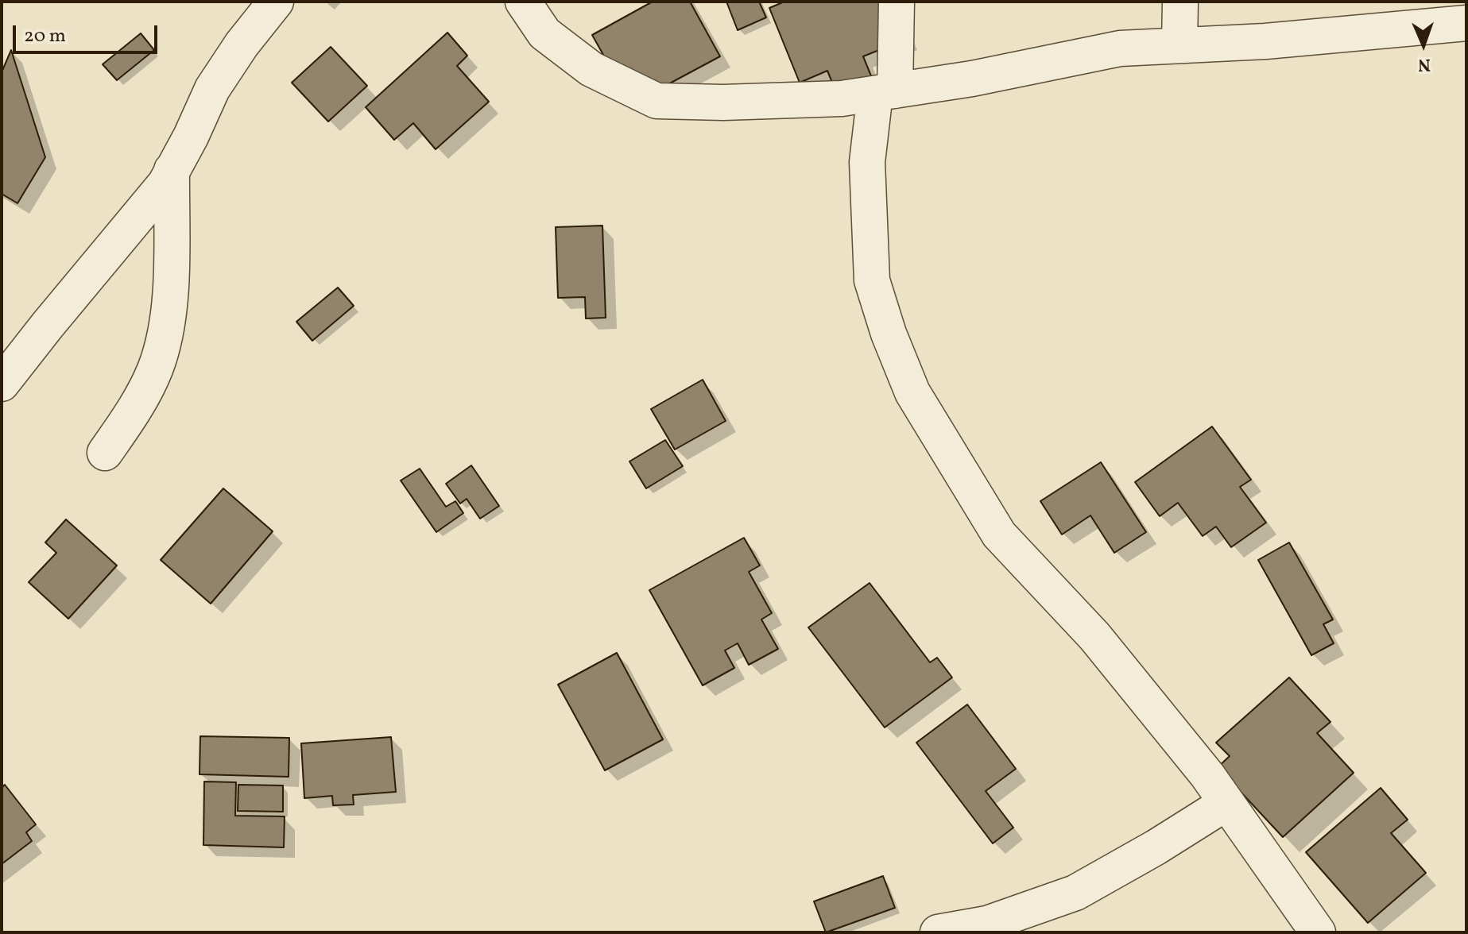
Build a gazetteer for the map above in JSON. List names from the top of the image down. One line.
{"scale_bar":"20 m","north":"bottom"}
